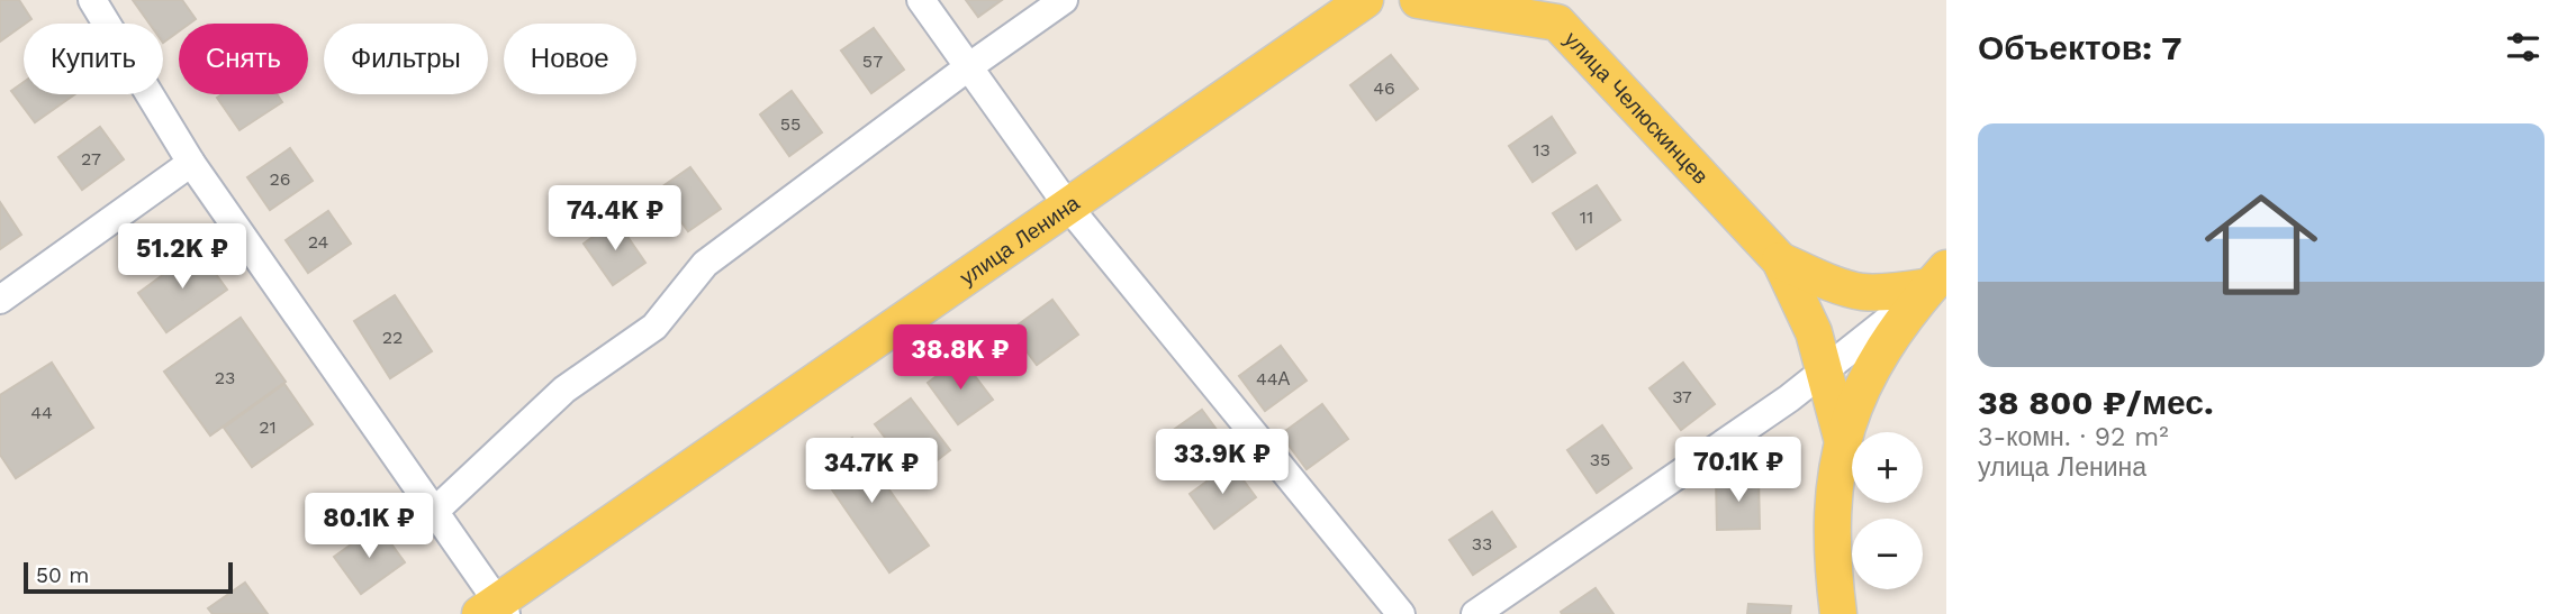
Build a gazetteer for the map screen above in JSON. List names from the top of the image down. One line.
{"streets":{"main road":["улица Челюскинцев","улица Ленина"]},"house_numbers":["57","46","55","13","27","26","11","24","22","23","44А","37","44","21","35","33"],"scale_bar":"50 m","page":{"heading":"Объектов: 7","chip":["Купить","Снять","Фильтры","Новое"],"list":[{"name":"38 800 ₽/мес.","note":"3-комн. · 92 m² · улица Ленина"}],"price":["74.4K ₽","51.2K ₽","38.8K ₽","33.9K ₽","70.1K ₽","34.7K ₽","80.1K ₽"],"map_buttons":["+","−"],"scale":"50 m"}}
